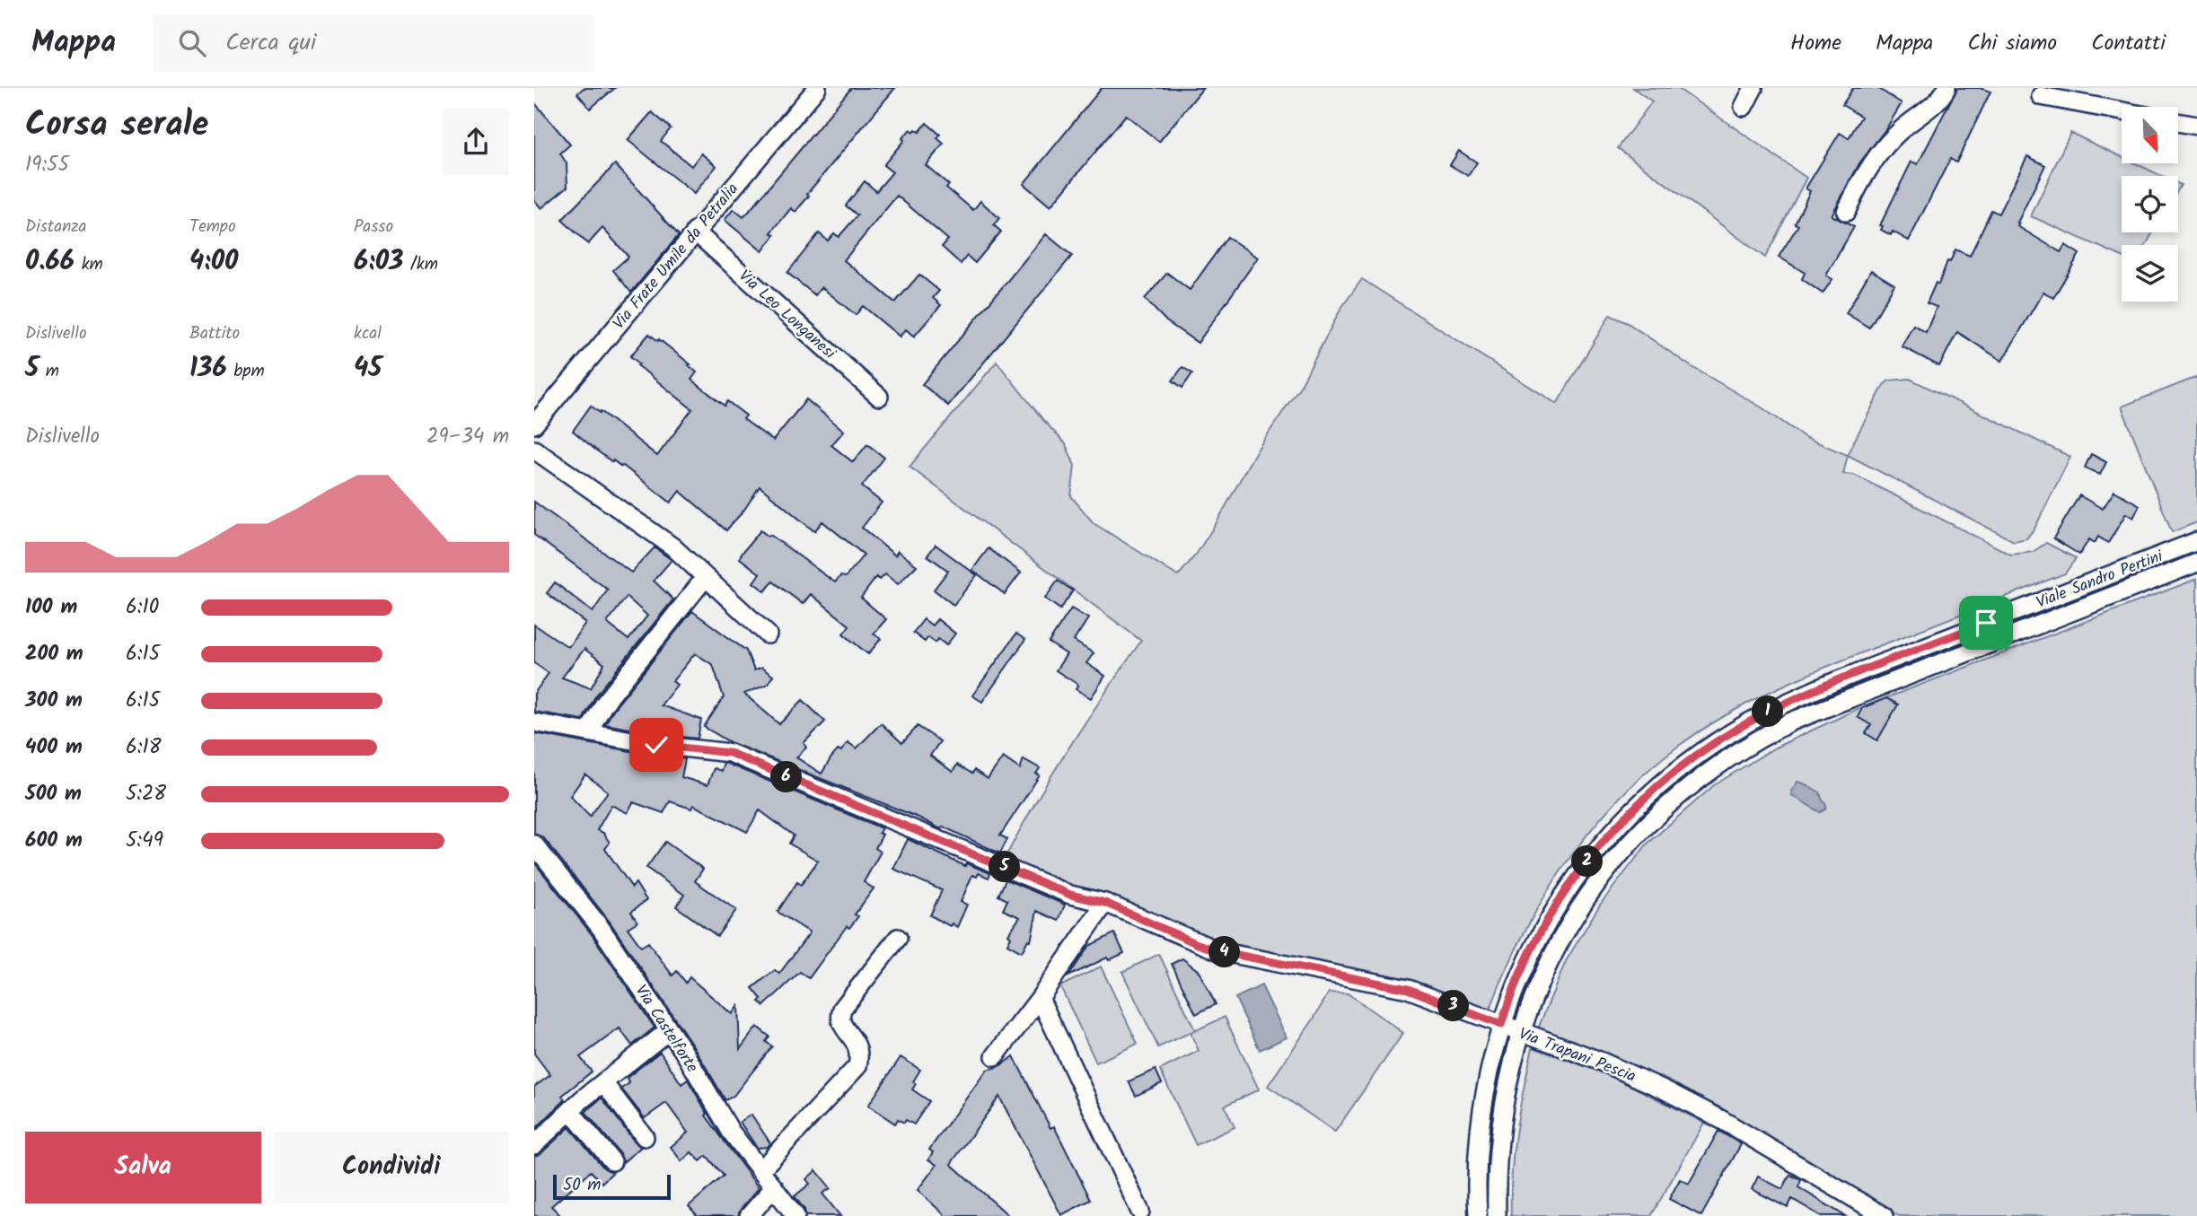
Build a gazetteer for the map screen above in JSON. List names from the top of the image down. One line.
{"streets":{"street":["Via Frate Umile da Petralia","Via Leo Longanesi","Viale Sandro Pertini","Via Castelforte","Via Trapani Pescia"]},"crossings":[["Via Frate Umile da Petralia","Via Leo Longanesi"],["Viale Sandro Pertini","Via Trapani Pescia"]],"scale_bar":"50 m","north":"bottom right","page":{"header":"Mappa","search":"Cerca qui","nav":["Home","Mappa","Chi siamo","Contatti"],"heading":["Corsa serale","19:55"],"stats":[["Distanza","0.66 km"],["Tempo","4:00"],["Passo","6:03 /km"],["Dislivello","5 m"],["Battito","136 bpm"],["kcal","45"]],"chart":["Dislivello","29–34 m"],"list":[{"name":"100 m","note":"6:10"},{"name":"200 m","note":"6:15"},{"name":"300 m","note":"6:15"},{"name":"400 m","note":"6:18"},{"name":"500 m","note":"5:28"},{"name":"600 m","note":"5:49"}],"pins":["1","6","2","5","4","3"],"buttons":["Salva","Condividi"],"scale":"50 m"}}
